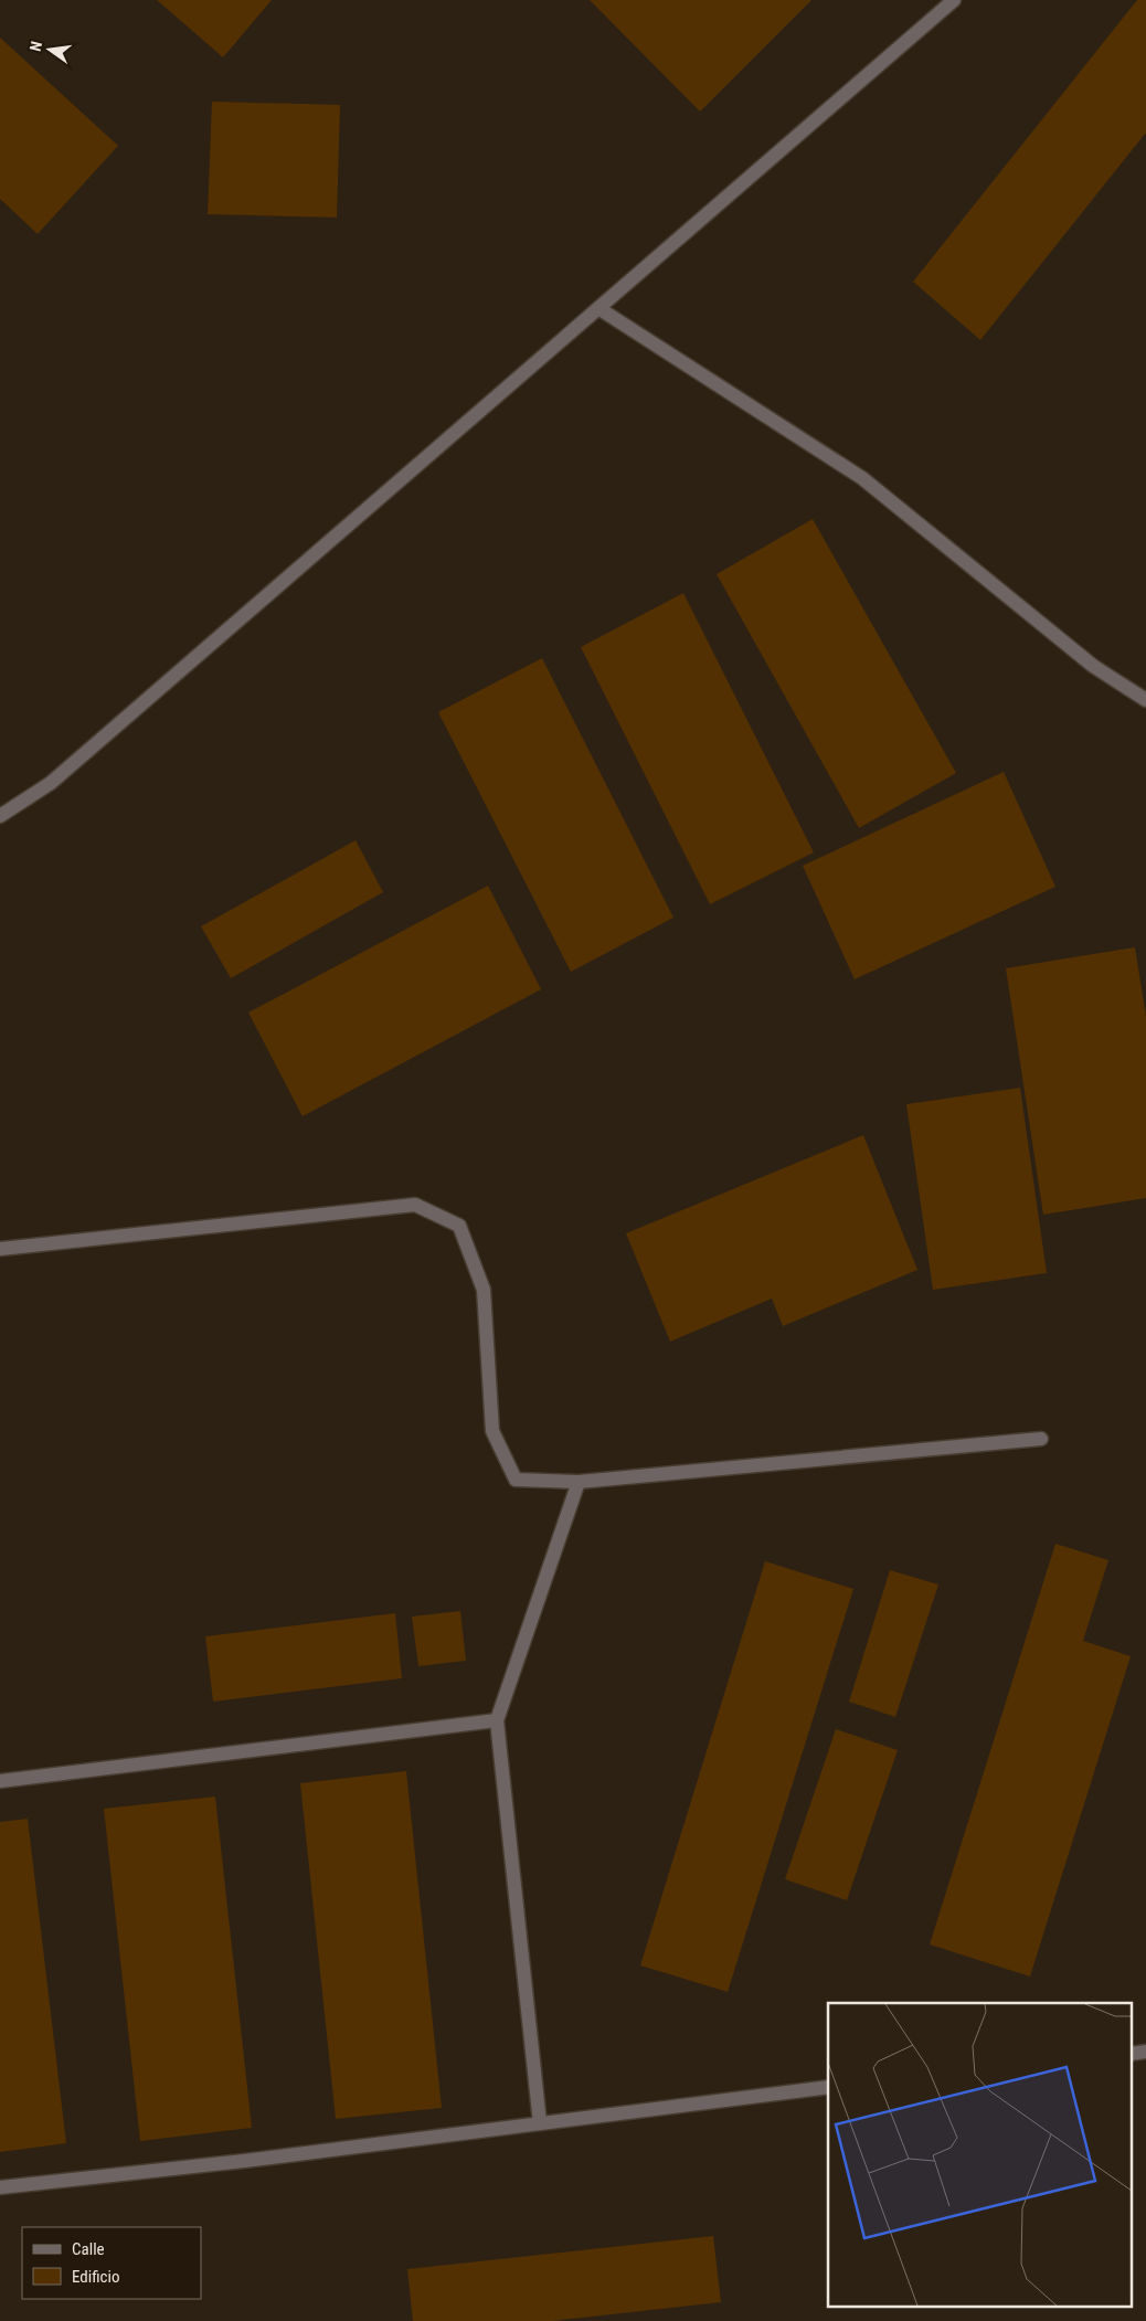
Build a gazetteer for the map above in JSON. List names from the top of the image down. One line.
{"legend":["Calle","Edificio"],"north":"left"}
